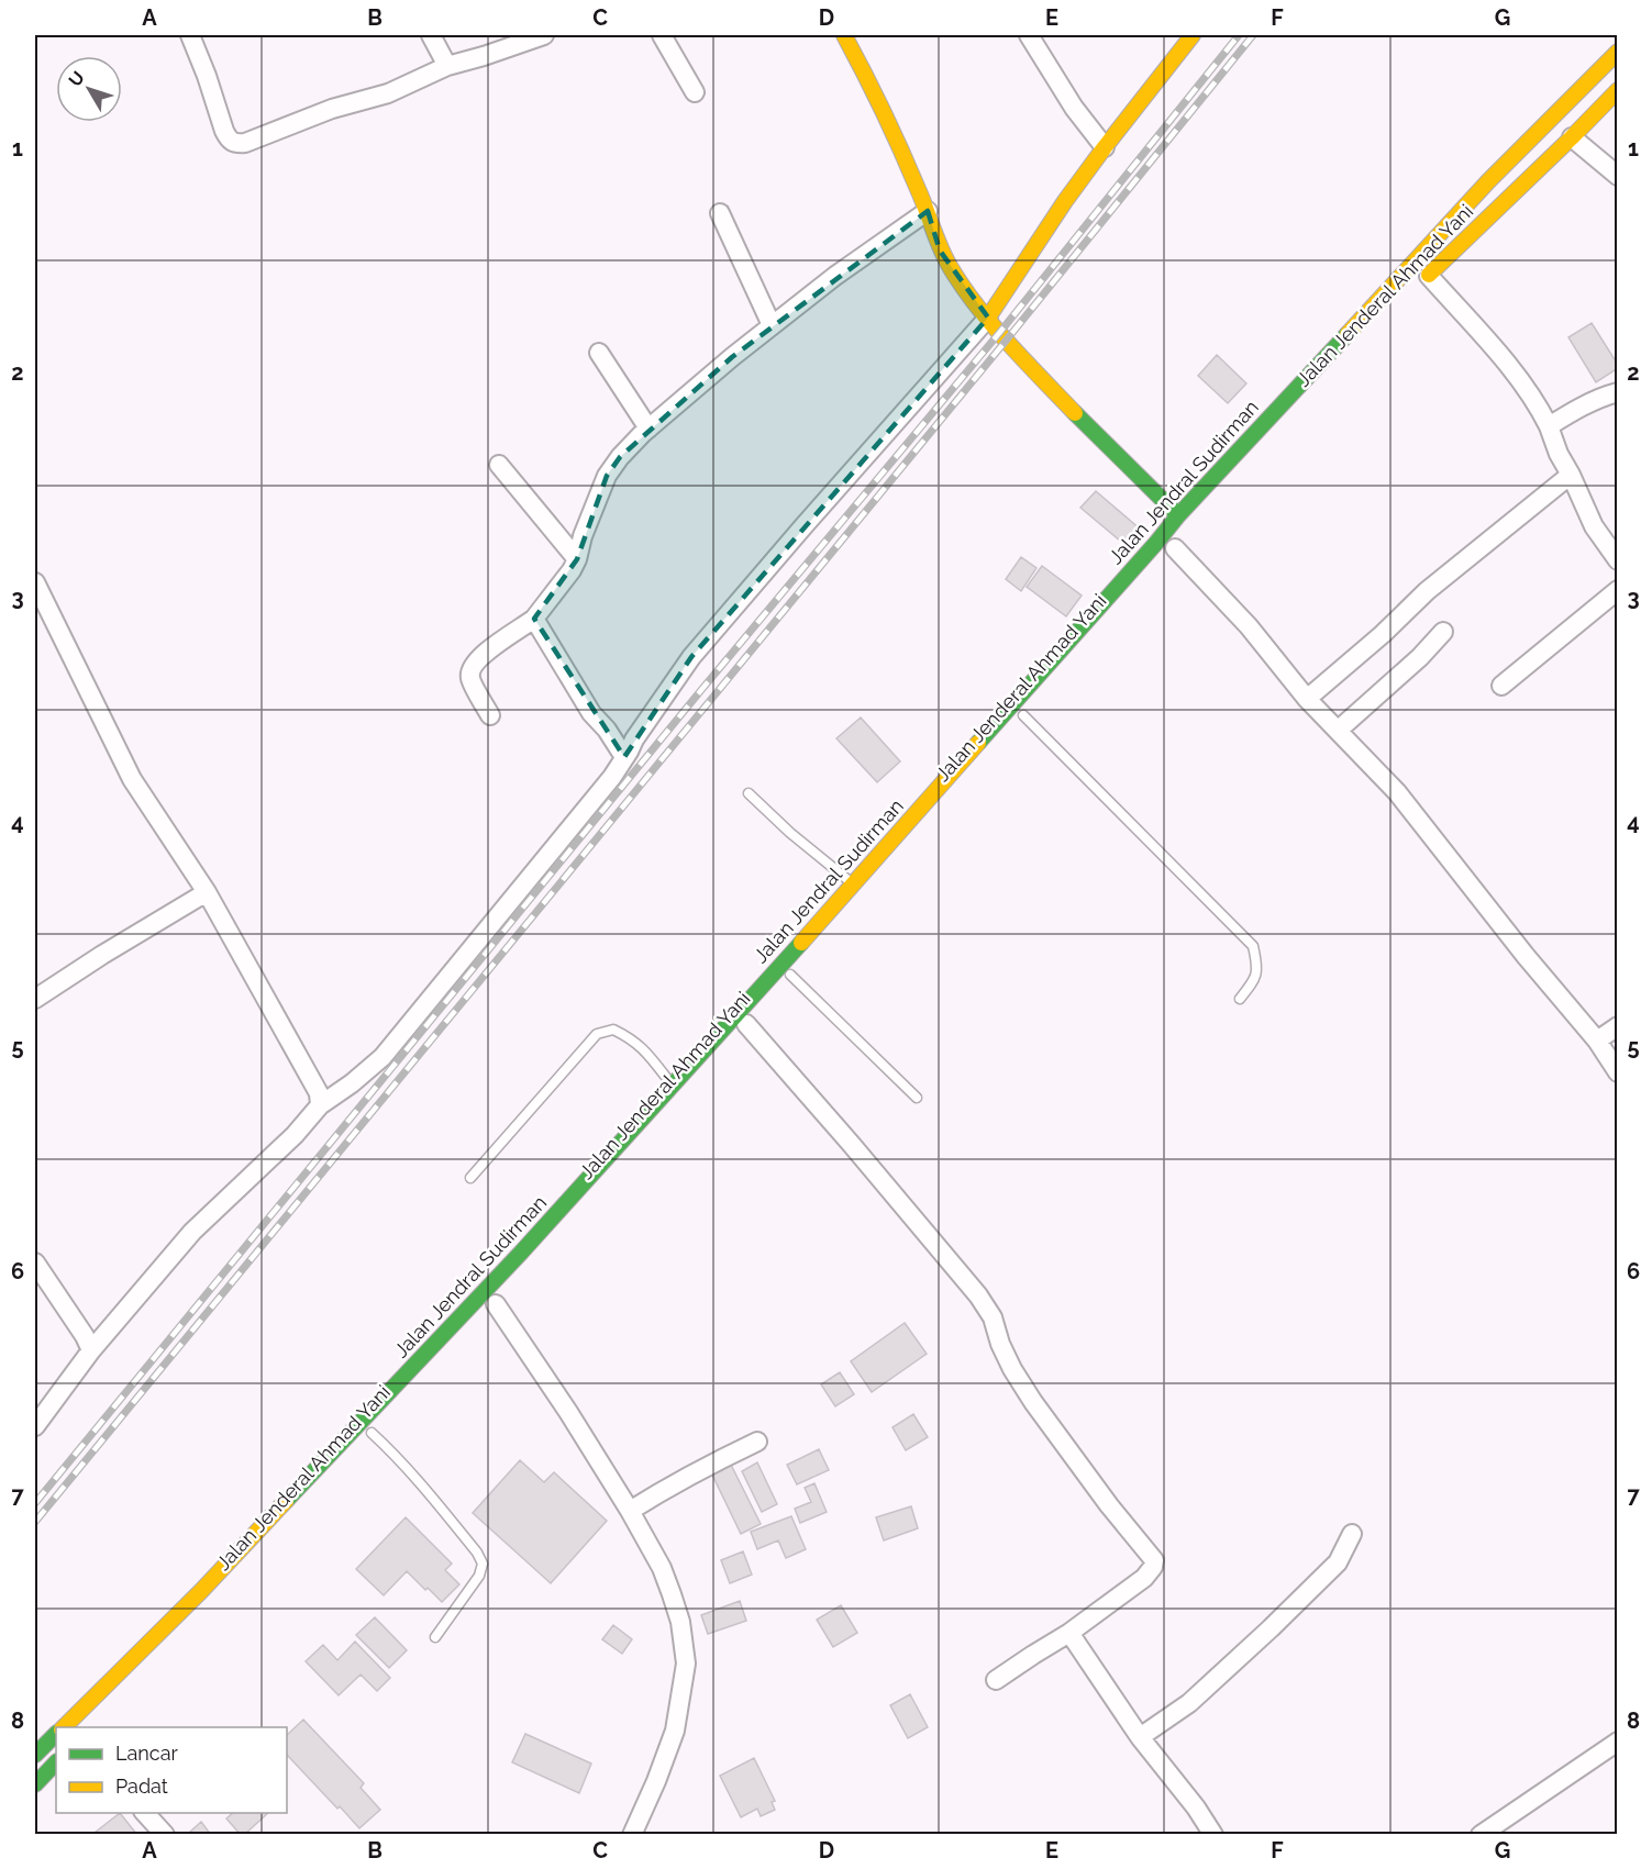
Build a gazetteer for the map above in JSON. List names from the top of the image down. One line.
{"streets":{"main road":["Jalan Jenderal Ahmad Yani","Jalan Jendral Sudirman"]},"legend":["Lancar","Padat"],"north":"top left","grid":{"columns":["A","B","C","D","E","F","G"],"rows":["1","2","3","4","5","6","7","8"]}}
